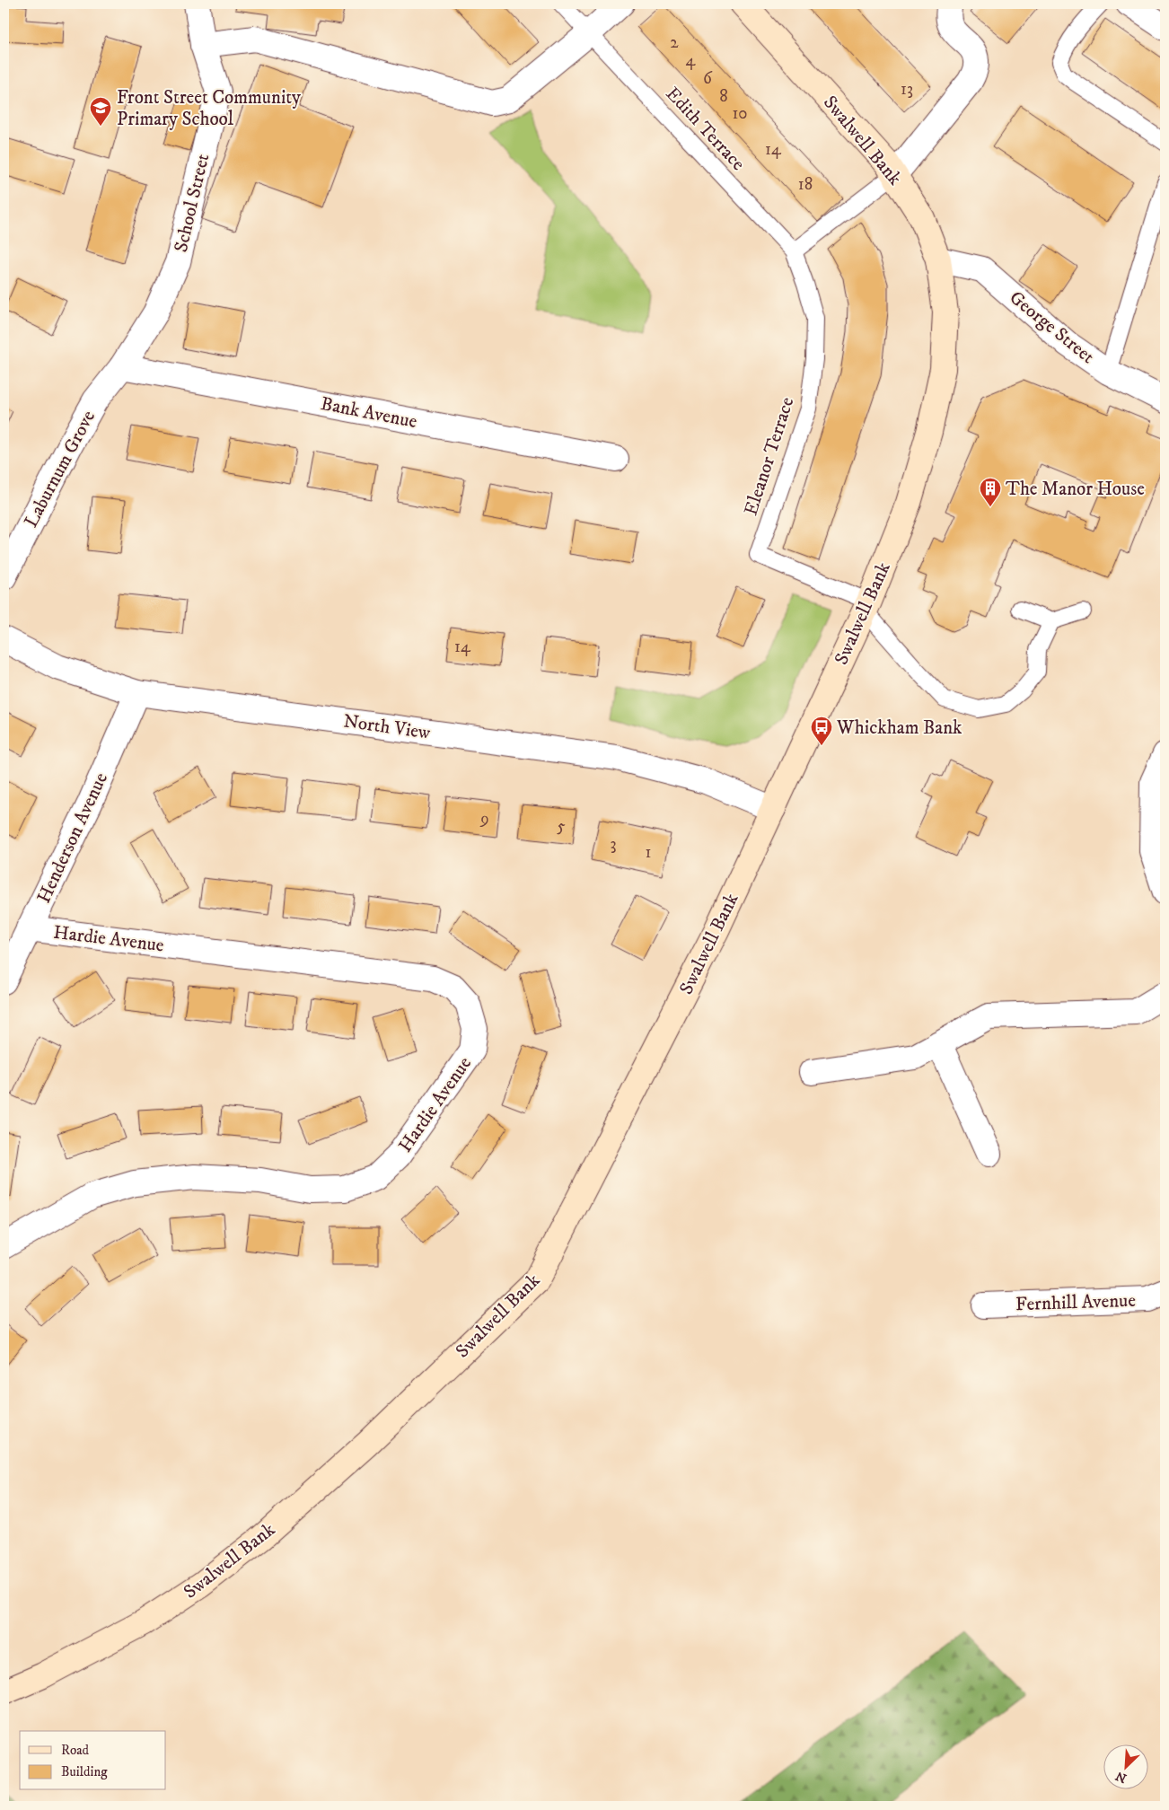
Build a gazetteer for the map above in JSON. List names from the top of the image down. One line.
{"streets":{"main road":["Swalwell Bank"],"street":["School Street","George Street","Bank Avenue","Laburnum Grove","North View","Henderson Avenue","Hardie Avenue","Fernhill Avenue"],"lane":["Edith Terrace","Eleanor Terrace"]},"crossings":[["Edith Terrace","Eleanor Terrace"],["Swalwell Bank","George Street"],["Swalwell Bank","Eleanor Terrace"],["Swalwell Bank","North View"],["School Street","Bank Avenue"],["School Street","Laburnum Grove"],["Bank Avenue","Laburnum Grove"],["North View","Henderson Avenue"],["Henderson Avenue","Hardie Avenue"]],"places":{"school or university":["Front Street Community Primary School"],"building":["The Manor House"],"bus stop":["Whickham Bank"]},"house_numbers":["2","4","6","13","8","10","14","18","14","9","5","3","1"],"legend":["Road","Building"],"north":"bottom left"}
